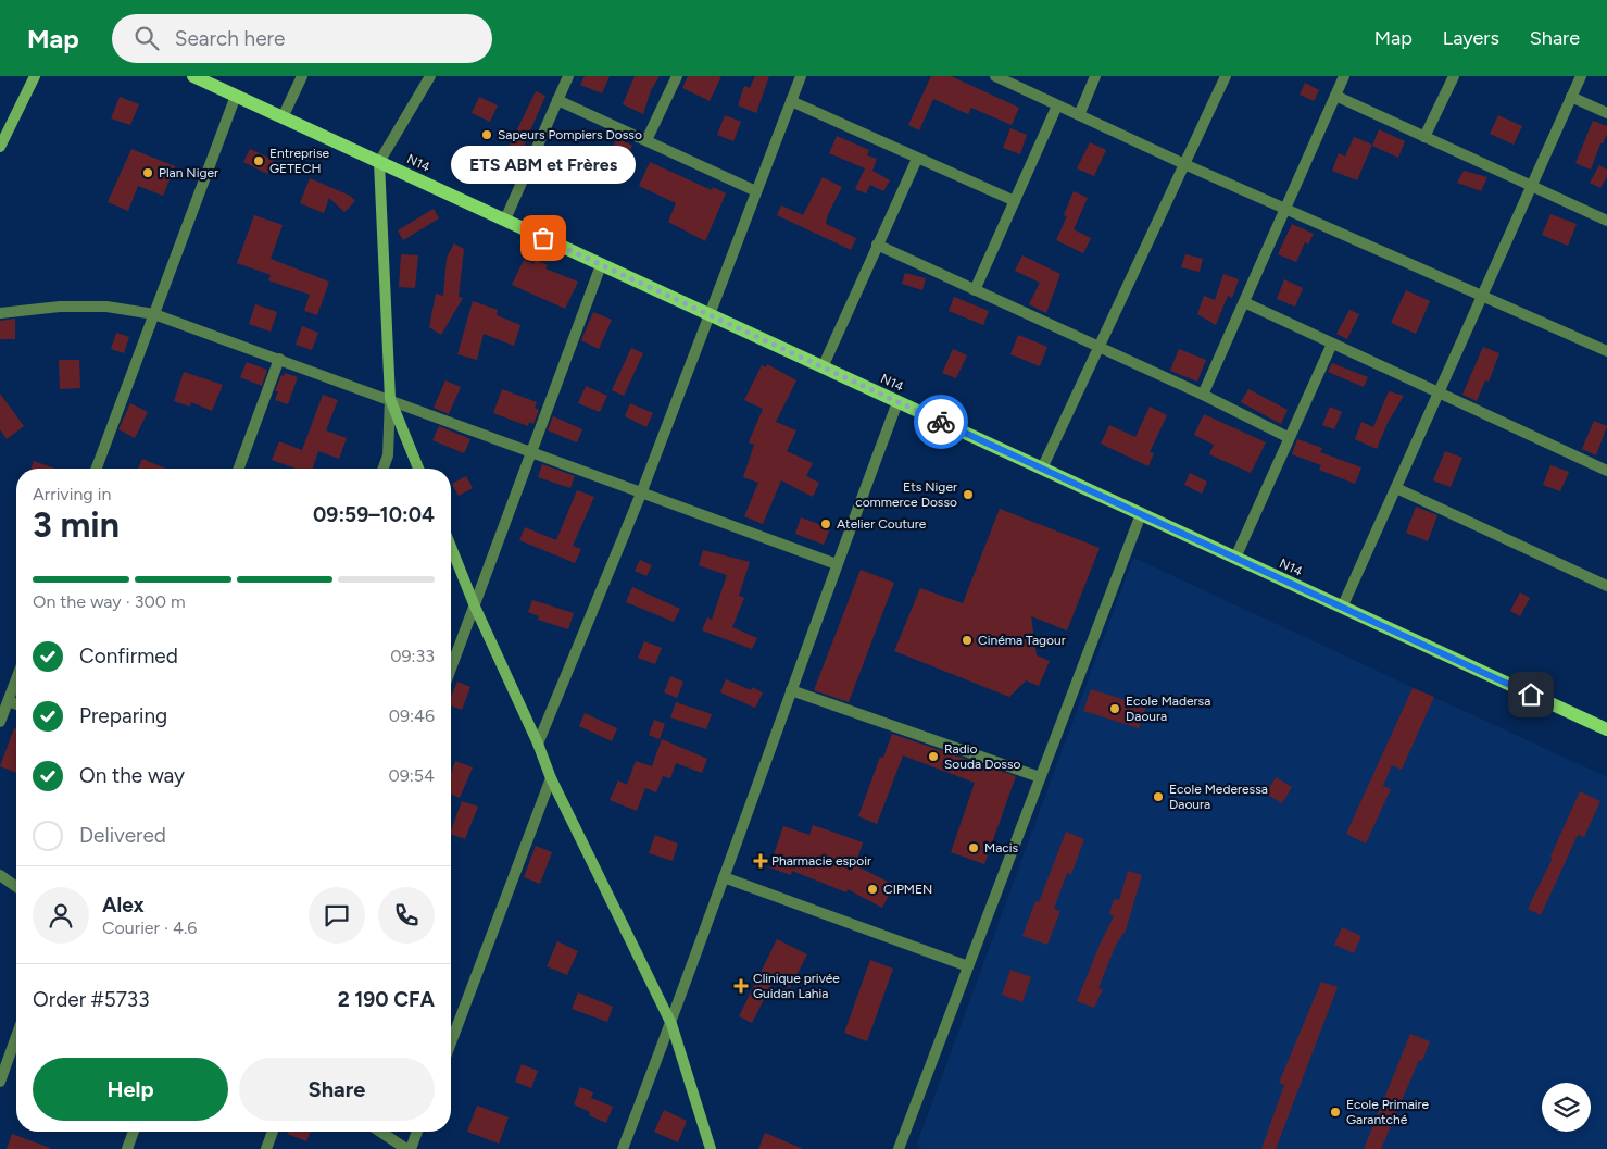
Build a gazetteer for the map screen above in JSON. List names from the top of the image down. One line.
{"streets":{"main road":["N14"]},"places":{"other":["Sapeurs Pompiers Dosso","Entreprise GETECH","Plan Niger","ETS ABM et Frères","Ets Niger commerce Dosso","Atelier Couture","Cinéma Tagour","Ecole Madersa Daoura","Radio Souda Dosso","Ecole Mederessa Daoura","Macis","CIPMEN","Ecole Primaire Garantché"],"health":["Pharmacie espoir","Clinique privée Guidan Lahia"]},"page":{"header":"Map","search":"Search here","nav":["Map","Layers","Share"],"bubble":"ETS ABM et Frères","heading":["3 min","Arriving in","09:59–10:04"],"panel":["Alex","Courier · 4.6","Order #5733","2 190 CFA"],"bar":"On the way · 300 m","list":[["Confirmed","09:33"],["Preparing","09:46"],["On the way","09:54"],"Delivered"],"buttons":["Help","Share"]}}
